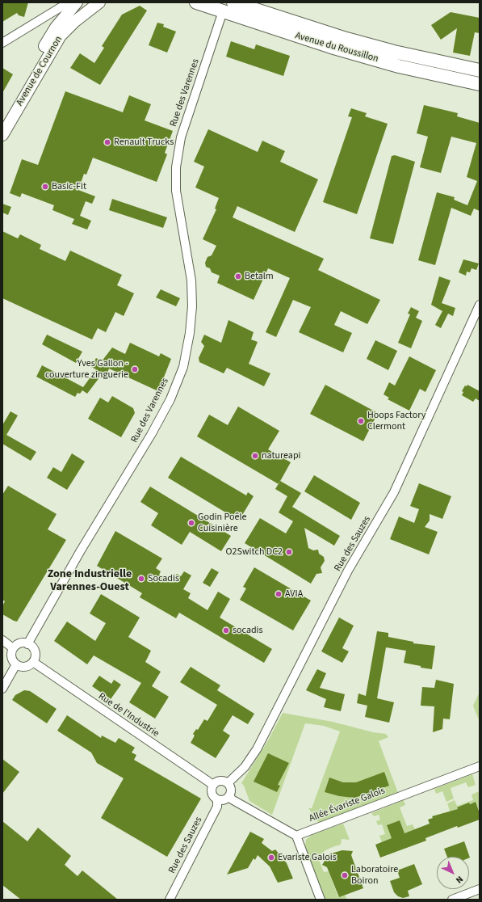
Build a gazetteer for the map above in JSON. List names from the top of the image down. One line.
{"streets":{"main road":["Avenue du Roussillon","Avenue de Cournon"],"street":["Rue des Varennes","Rue des Sauzes","Rue de l'Industrie","Allée Évariste Galois"]},"crossings":[["Avenue du Roussillon","Rue des Varennes"],["Rue des Varennes","Rue de l'Industrie"],["Rue des Sauzes","Rue de l'Industrie"]],"districts":["Zone Industrielle Varennes-Ouest"],"places":["Renault Trucks","Basic-Fit","Betalm","Yves Gallon - couverture zinguerie","Hoops Factory Clermont","natureapi","Godin Poêle Cuisinière","O2Switch DC2","Socadis","AVIA","socadis","Evariste Galois","Laboratoire Boiron"],"north":"bottom right"}
